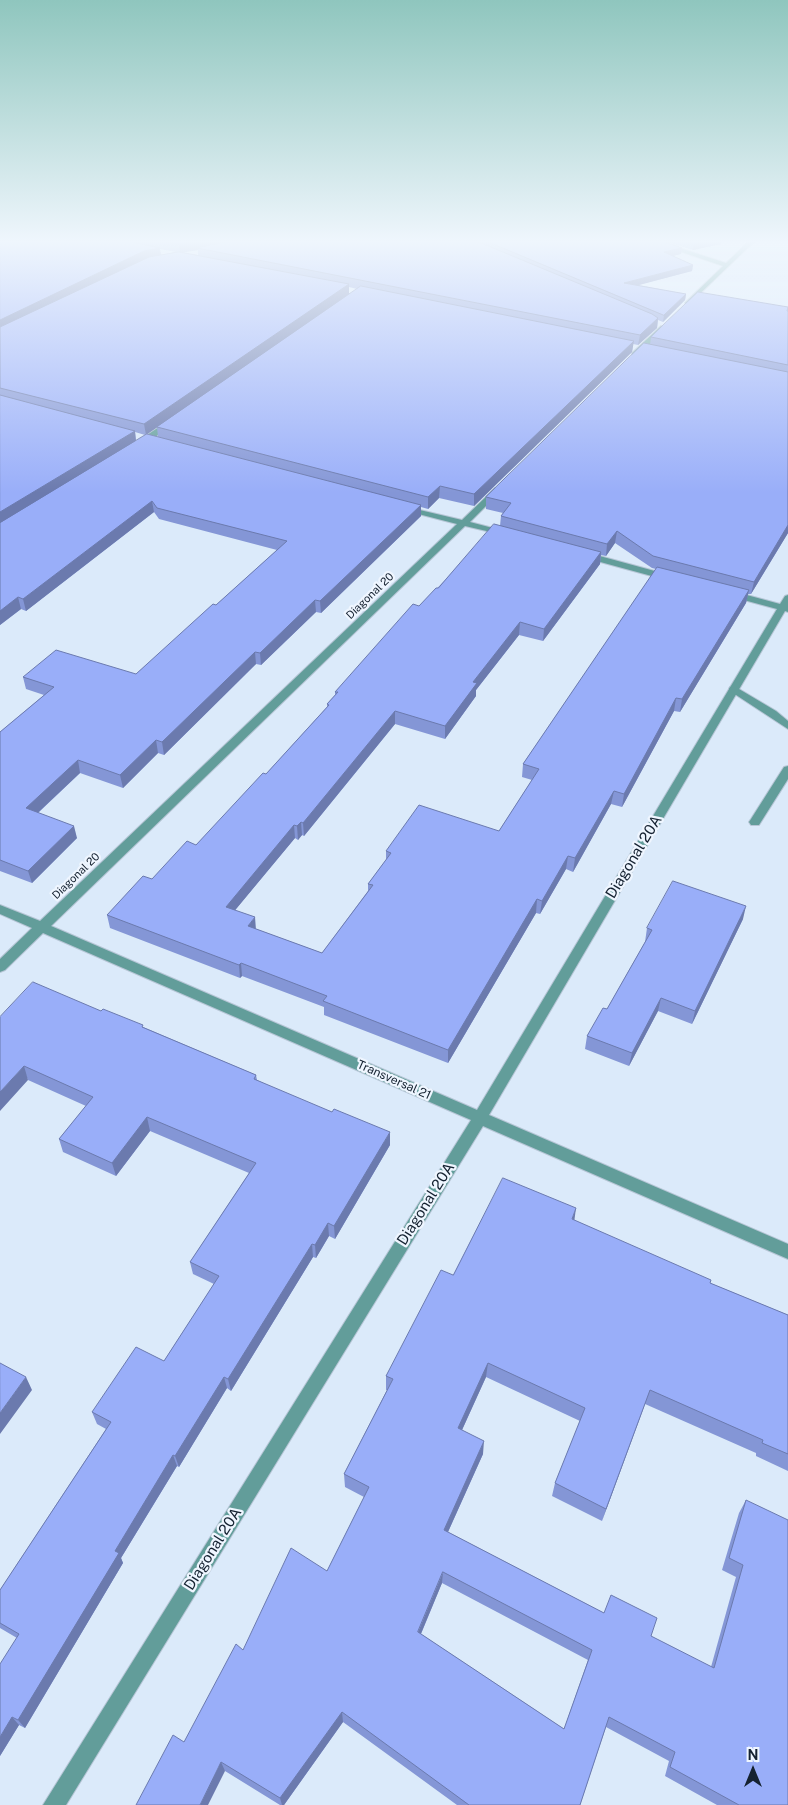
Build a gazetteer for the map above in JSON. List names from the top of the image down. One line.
{"streets":{"street":["Diagonal 20","Diagonal 20A","Transversal 21"]},"crossings":[["Diagonal 20","Transversal 21"],["Diagonal 20A","Transversal 21"]],"north":"top"}
